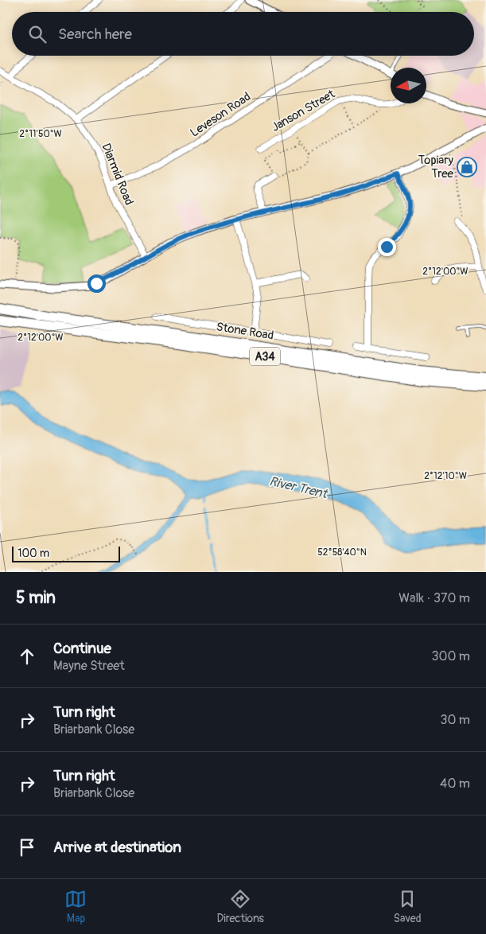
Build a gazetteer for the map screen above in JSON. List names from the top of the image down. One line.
{"streets":{"highway":["Stone Road","A34"],"street":["Janson Street","Leveson Road","Diarmid Road"]},"crossings":[["Leveson Road","Diarmid Road"]],"water":["River Trent"],"places":{"shop":["Topiary Tree"]},"scale_bar":"100 m","north":"left","page":{"search":"Search here","scale":"100 m","heading":["5 min","Walk · 370 m"],"list":[["Continue","Mayne Street","300 m"],["Turn right","Briarbank Close","30 m"],["Turn right","Briarbank Close","40 m"],"Arrive at destination"],"nav":["Map","Directions","Saved"]},"coordinates":["2°11'50\"W","2°12'00\"W","2°12'10\"W","52°58'40\"N"]}
